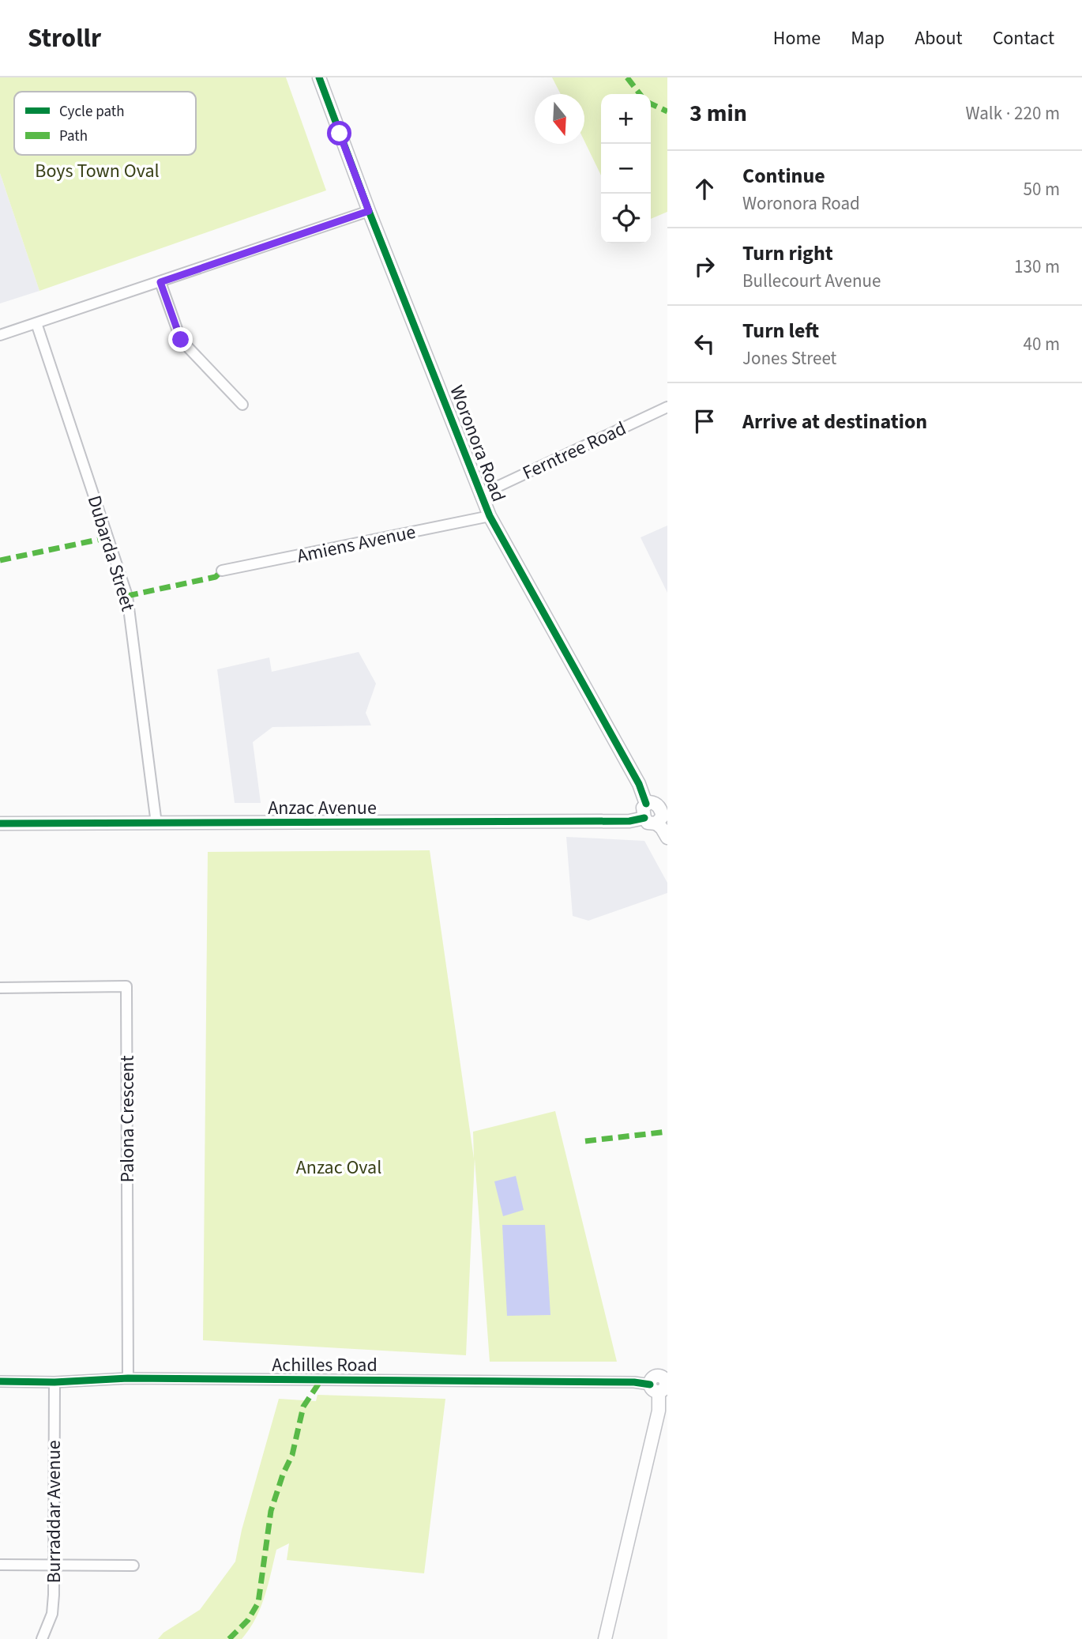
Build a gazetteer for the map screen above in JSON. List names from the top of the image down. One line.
{"streets":{"street":["Woronora Road","Ferntree Road","Amiens Avenue","Dubarda Street","Anzac Avenue","Palona Crescent","Achilles Road","Burraddar Avenue"]},"crossings":[["Woronora Road","Ferntree Road"],["Woronora Road","Amiens Avenue"],["Woronora Road","Anzac Avenue"],["Dubarda Street","Anzac Avenue"],["Palona Crescent","Achilles Road"],["Achilles Road","Burraddar Avenue"]],"parks":["Boys Town Oval","Anzac Oval"],"legend":["Cycle path","Path"],"north":"bottom","page":{"header":"Strollr","nav":["Home","Map","About","Contact"],"heading":["3 min","Walk · 220 m"],"map_buttons":["+","−"],"list":[["Continue","Woronora Road","50 m"],["Turn right","Bullecourt Avenue","130 m"],["Turn left","Jones Street","40 m"],"Arrive at destination"]}}
